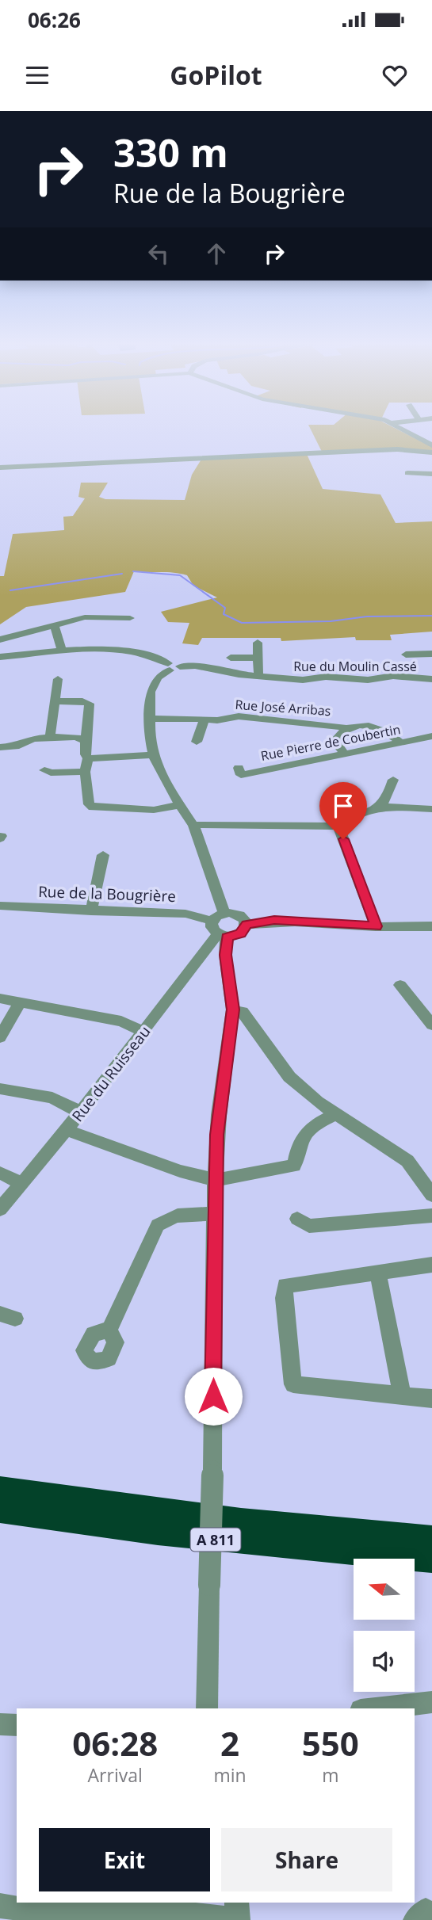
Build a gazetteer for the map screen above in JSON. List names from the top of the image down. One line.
{"streets":{"highway":["A 811"],"street":["Rue du Moulin Cassé","Rue José Arribas","Rue Pierre de Coubertin","Rue de la Bougrière","Rue du Ruisseau"]},"crossings":[["Rue José Arribas","Rue Pierre de Coubertin"],["Rue de la Bougrière","Rue du Ruisseau"]],"north":"left","page":{"status":"06:26","header":"GoPilot","turn":["330 m","Rue de la Bougrière"],"eta":["06:28","Arrival","2","min","550","m"],"buttons":["Exit","Share"]}}
